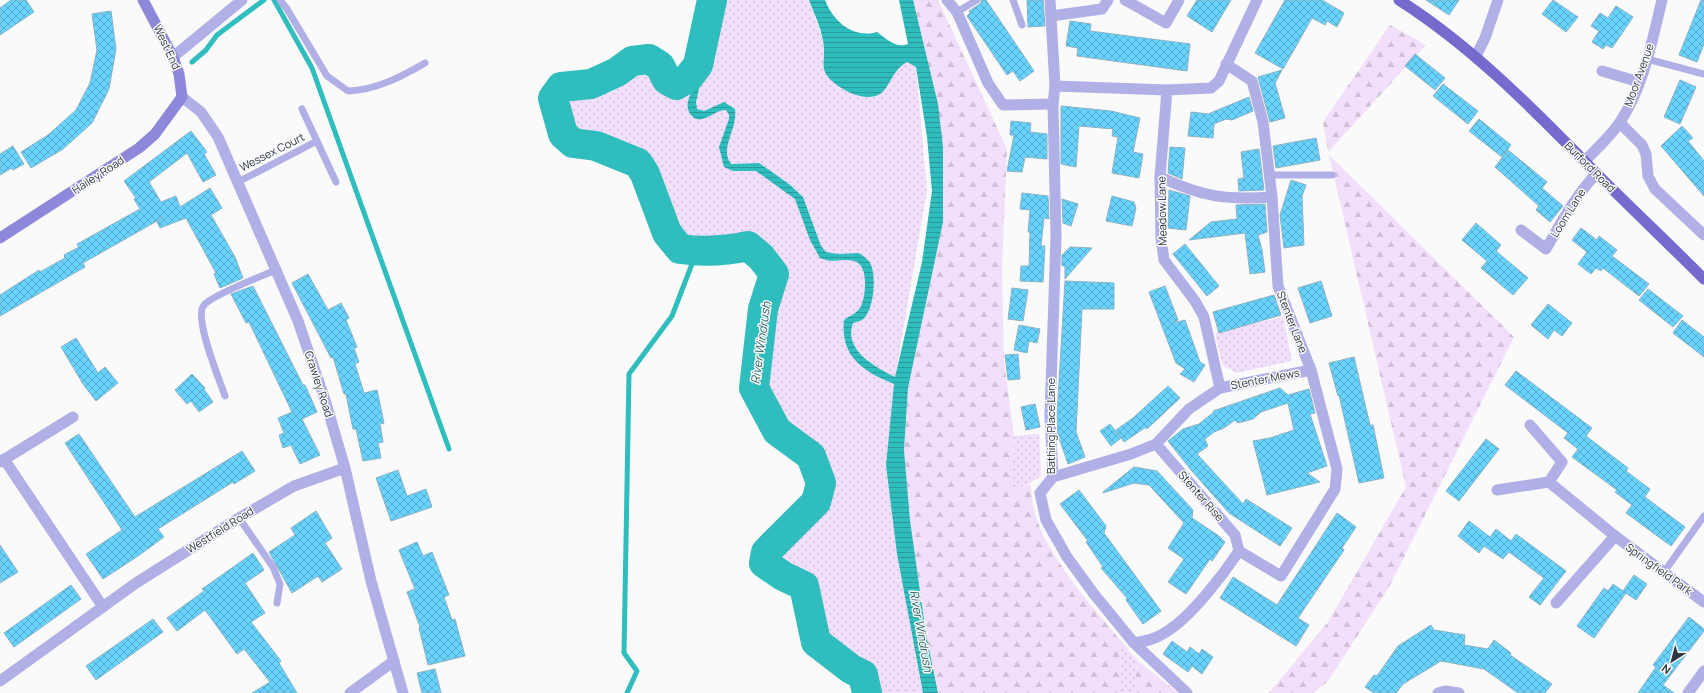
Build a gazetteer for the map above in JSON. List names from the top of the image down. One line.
{"streets":{"main road":["West End","Burford Road","Hailey Road"],"street":["Moor Avenue","Meadow Lane","Loom Lane","Stenter Lane","Stenter Mews","Crawley Road","Bathing Place Lane","Stenter Rise","Westfield Road","Springfield Park"],"lane":["Wessex Court"]},"crossings":[["West End","Hailey Road"],["West End","Crawley Road"],["Moor Avenue","Burford Road"],["Wessex Court","Crawley Road"],["Burford Road","Loom Lane"],["Hailey Road","Crawley Road"],["Meadow Lane","Stenter Mews"],["Stenter Lane","Stenter Mews"],["Stenter Lane","Stenter Rise"],["Crawley Road","Westfield Road"]],"water":["River Windrush"],"north":"bottom left"}
